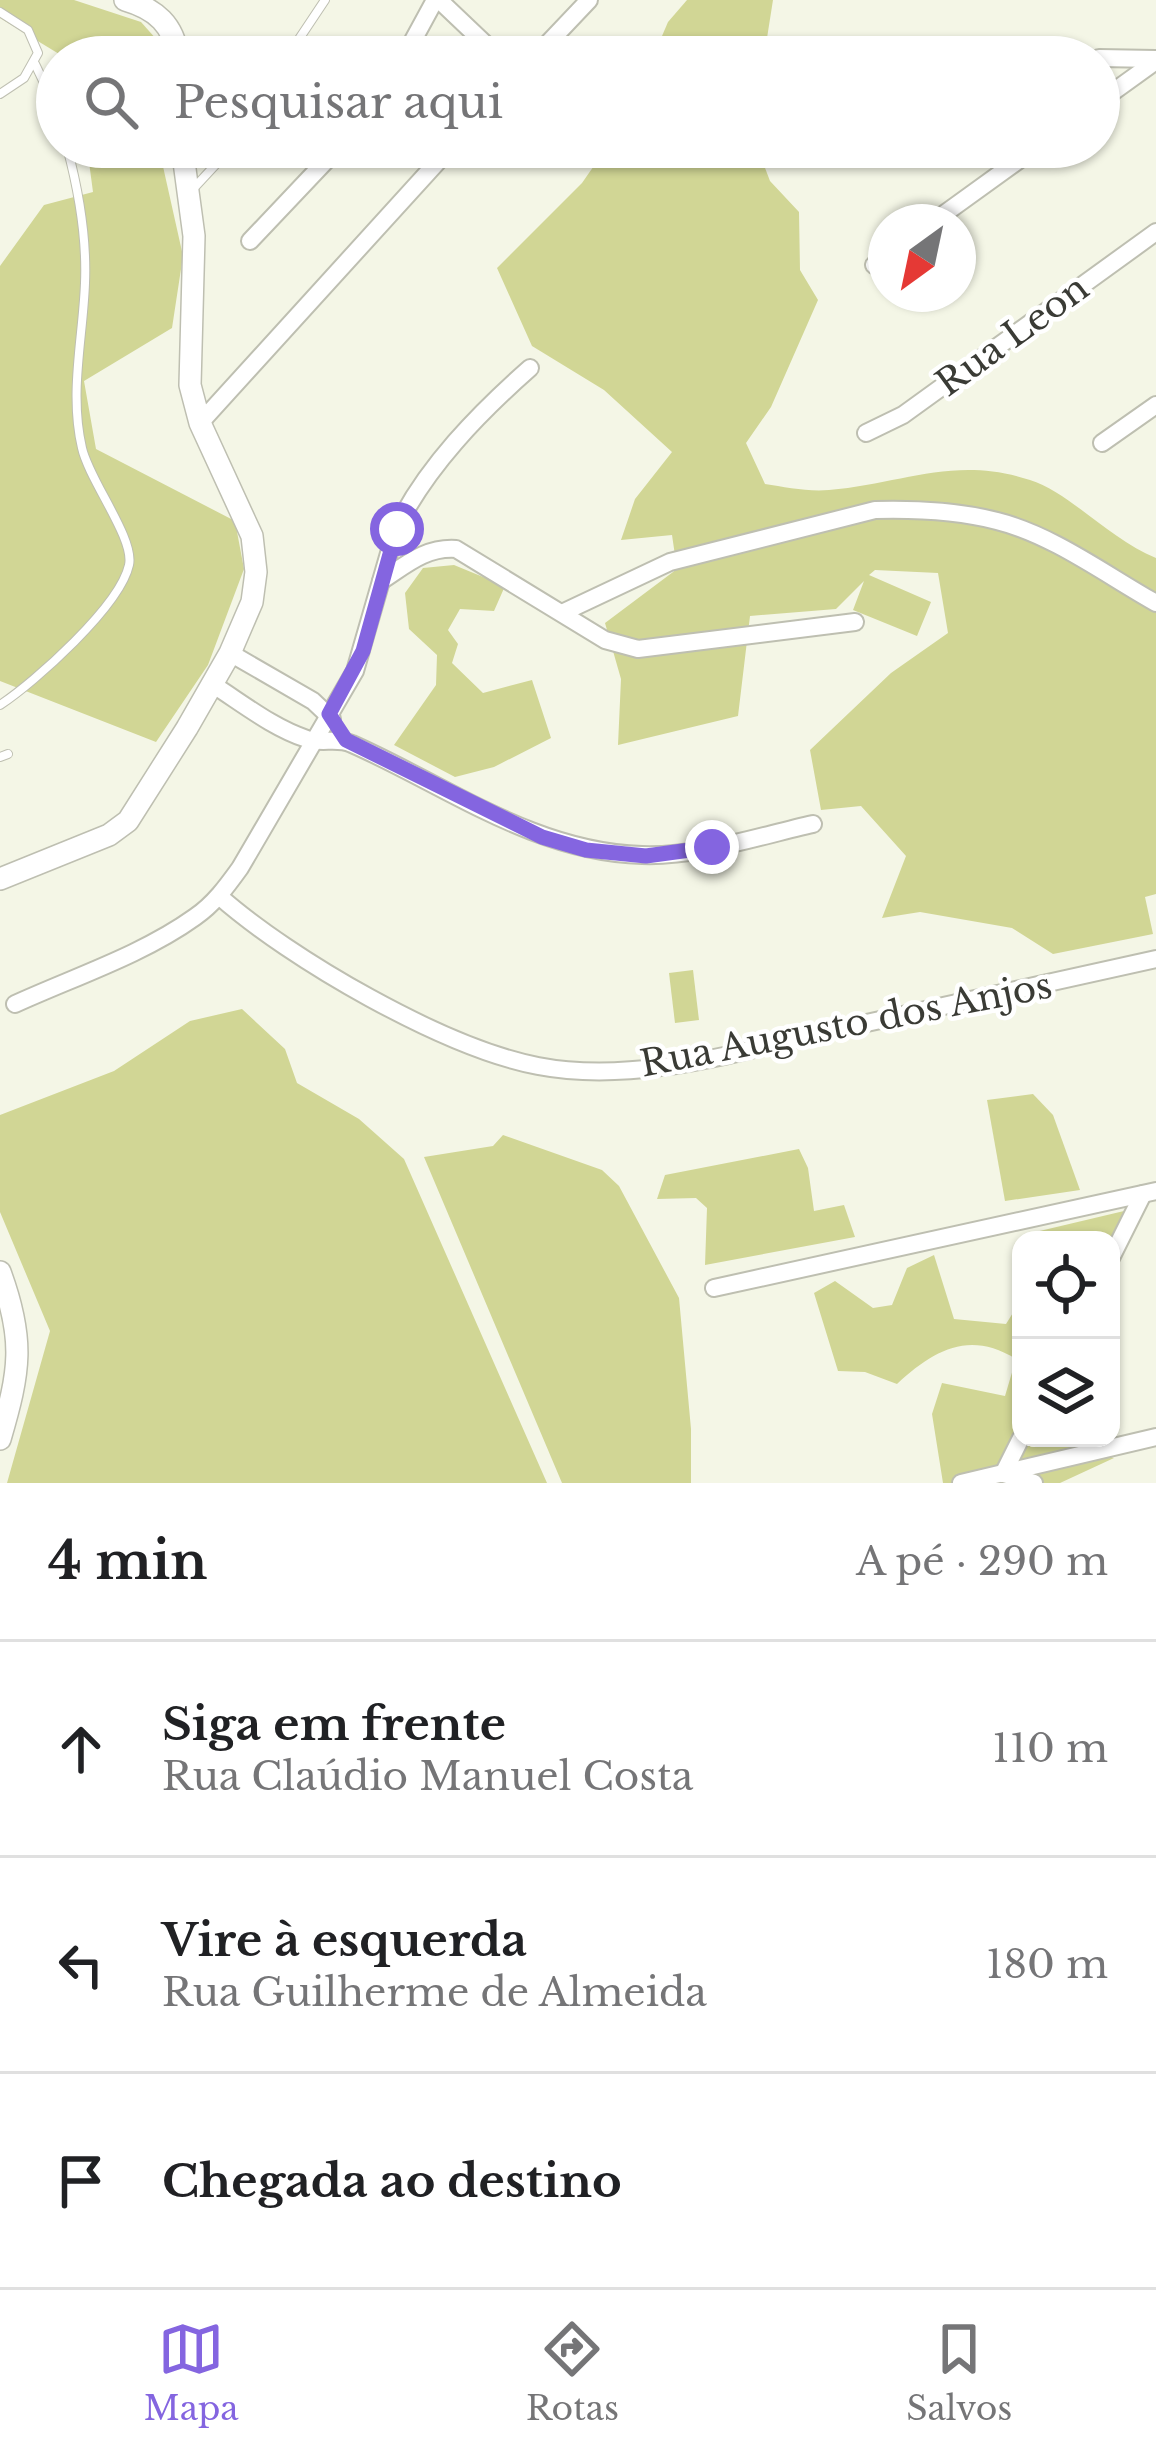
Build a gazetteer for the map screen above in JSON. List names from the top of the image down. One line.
{"streets":{"street":["Rua Leon","Rua Augusto dos Anjos"]},"north":"bottom left","page":{"search":"Pesquisar aqui","heading":["4 min","A pé · 290 m"],"list":[["Siga em frente","Rua Claúdio Manuel Costa","110 m"],["Vire à esquerda","Rua Guilherme de Almeida","180 m"],"Chegada ao destino"],"nav":["Mapa","Rotas","Salvos"]}}
